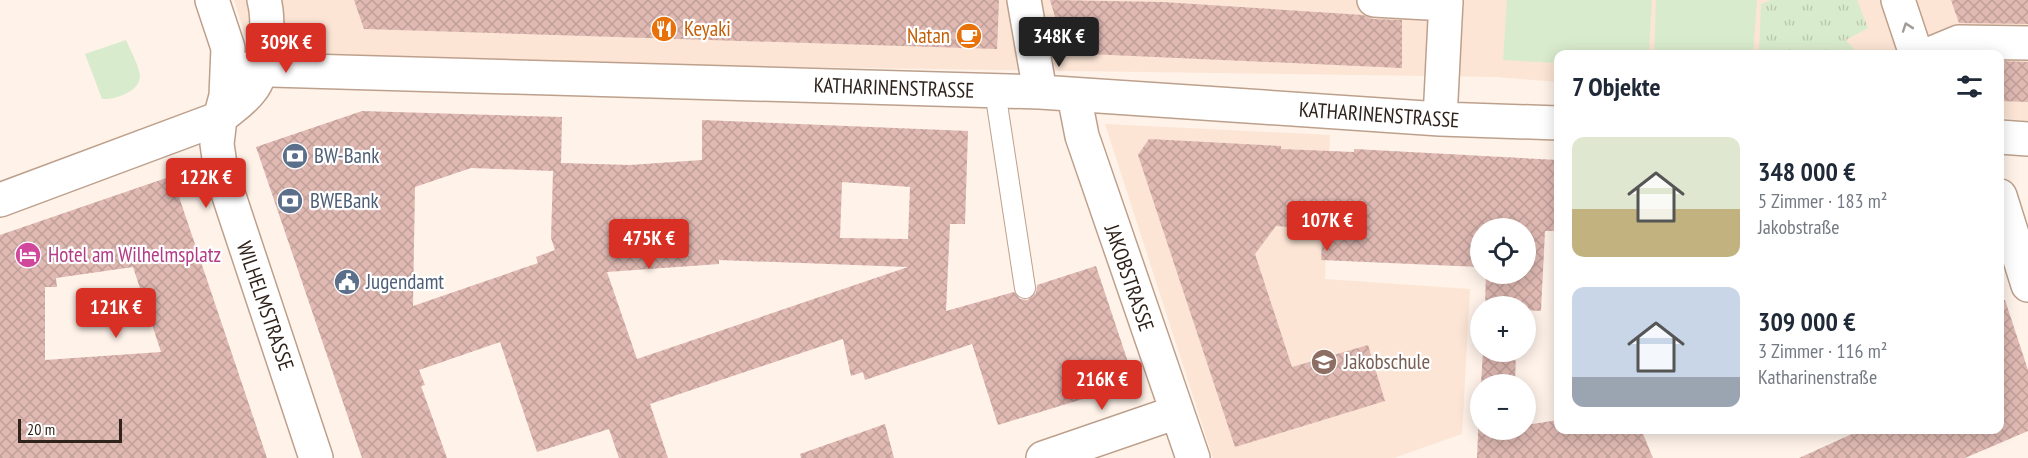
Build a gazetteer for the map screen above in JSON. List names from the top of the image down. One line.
{"streets":{"street":["KATHARINENSTRASSE","JAKOBSTRASSE","WILHELMSTRASSE"]},"crossings":[["KATHARINENSTRASSE","JAKOBSTRASSE"],["KATHARINENSTRASSE","WILHELMSTRASSE"]],"places":{"restaurant":["Keyaki"],"cafe":["Natan"],"bank":["BW-Bank","BWEBank"],"hotel":["Hotel am Wilhelmsplatz"],"public building":["Jugendamt"],"school or university":["Jakobschule"]},"scale_bar":"20 m","page":{"price":["348K €","309K €","122K €","107K €","475K €","121K €","216K €"],"heading":"7 Objekte","list":[{"name":"348 000 €","note":"5 Zimmer · 183 m² · Jakobstraße"},{"name":"309 000 €","note":"3 Zimmer · 116 m² · Katharinenstraße"}],"map_buttons":["+","−"],"scale":"20 m"}}
